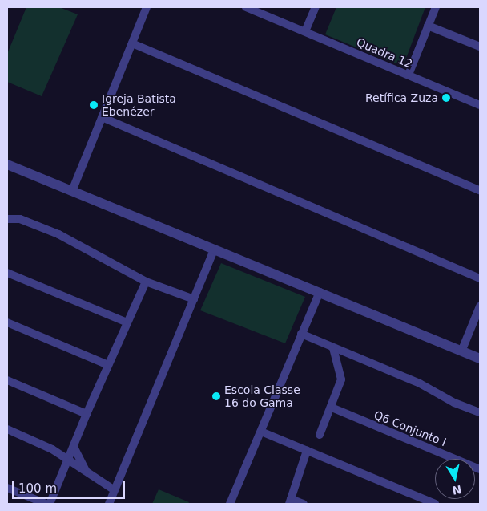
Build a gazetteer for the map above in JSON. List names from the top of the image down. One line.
{"streets":{"street":["Quadra 12","Q6 Conjunto I"]},"places":["Retífica Zuza","Igreja Batista Ebenézer","Escola Classe 16 do Gama"],"scale_bar":"100 m","north":"bottom"}
